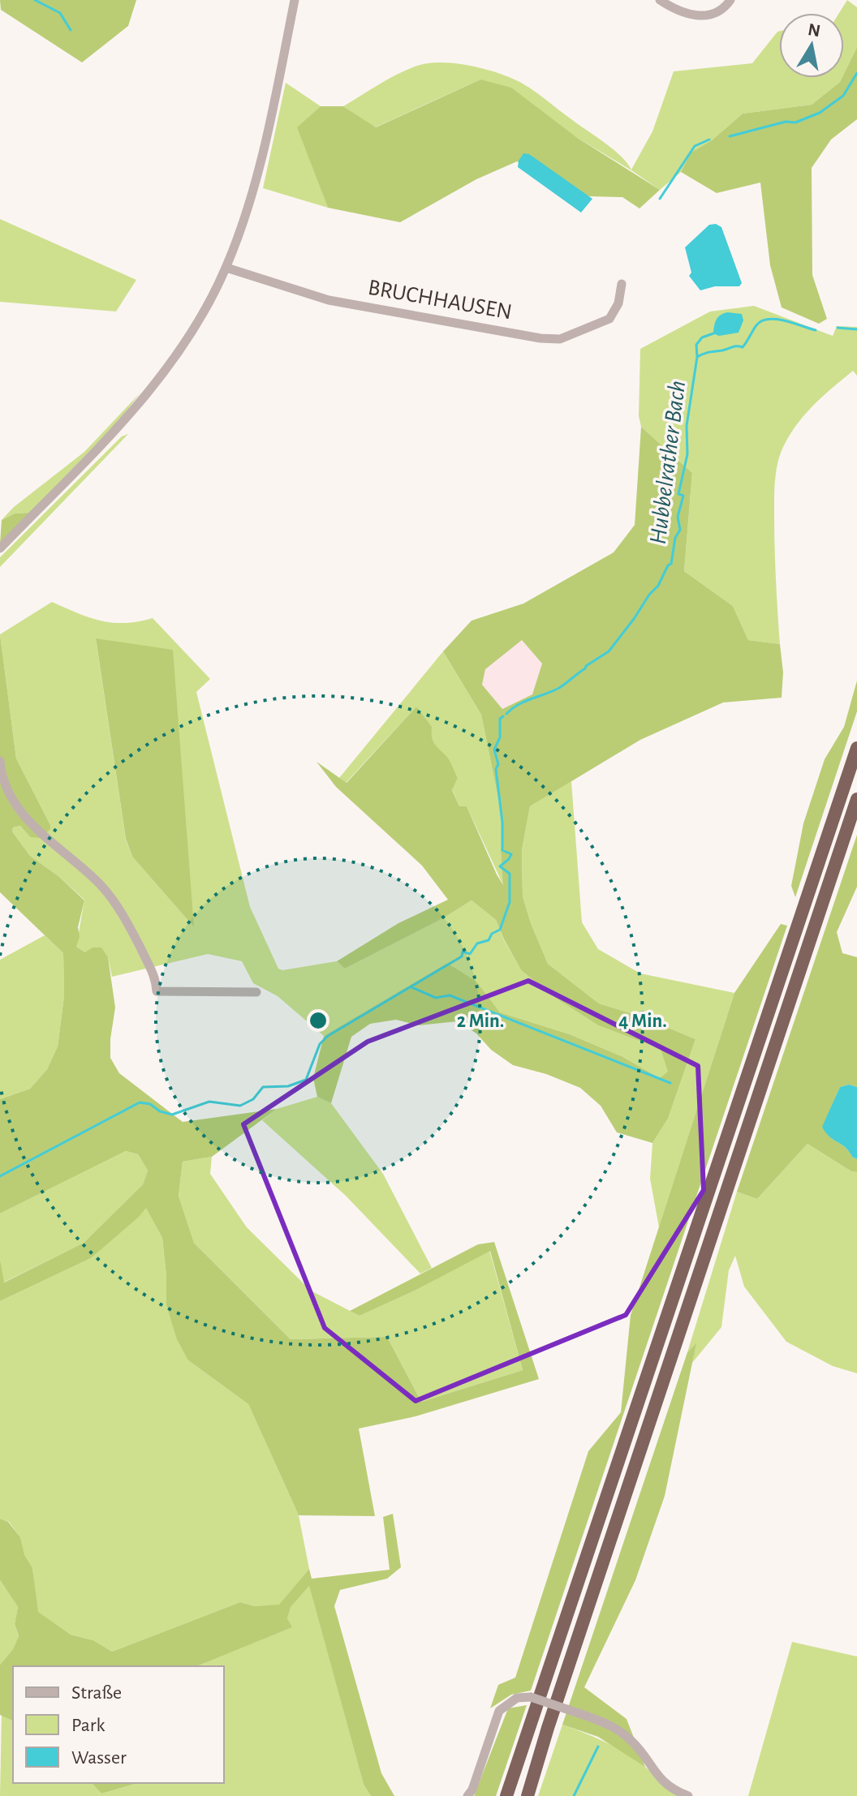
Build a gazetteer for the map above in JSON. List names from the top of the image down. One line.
{"streets":{"street":["BRUCHHAUSEN"]},"water":["Hubbelrather Bach"],"legend":["Straße","Park","Wasser"],"north":"top","rings":["2 Min.","4 Min."]}
